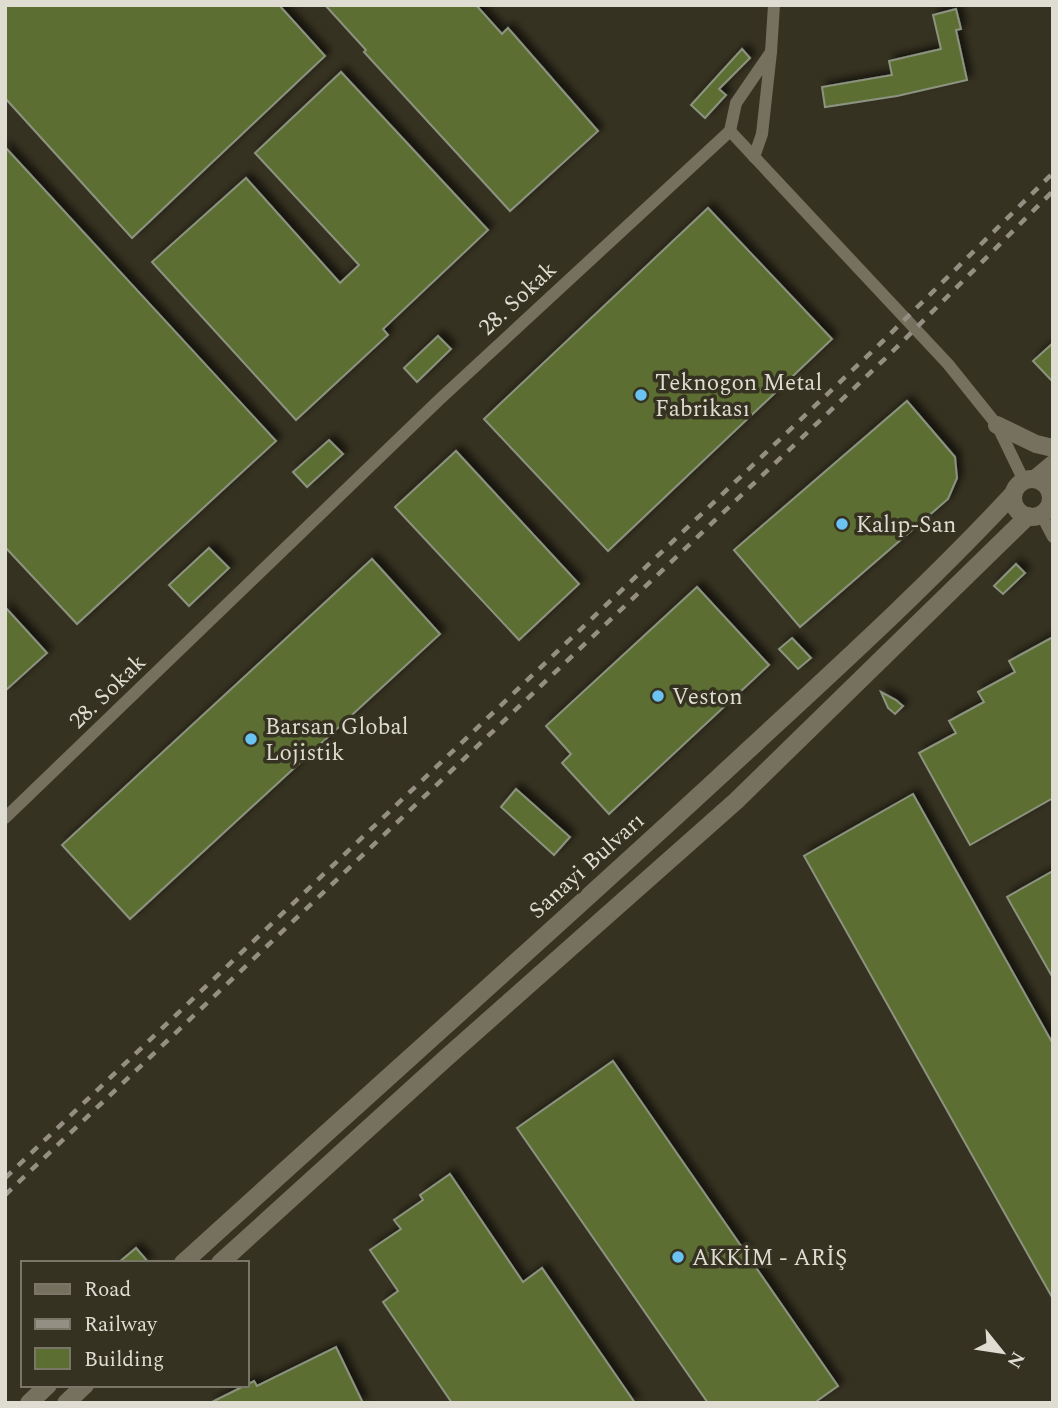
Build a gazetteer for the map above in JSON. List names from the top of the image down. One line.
{"streets":{"main road":["Sanayi Bulvarı"],"street":["28. Sokak"]},"places":["Teknogon Metal Fabrikası","Kalıp-San","Veston","Barsan Global Lojistik","AKKİM - ARİŞ"],"legend":["Road","Railway","Building"],"north":"bottom right"}
